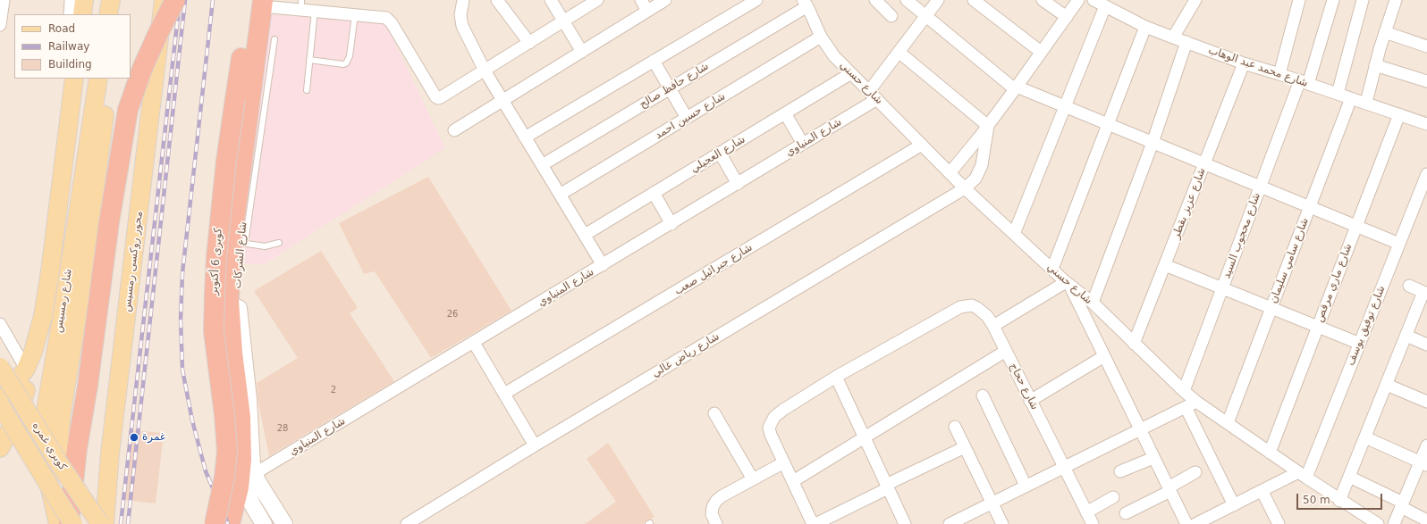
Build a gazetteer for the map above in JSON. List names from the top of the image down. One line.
{"streets":{"highway":["كوبرى 6 أكتوبر"],"main road":["شارع الشركات","محور روكسى رمسيس","شارع رمسيس","كوبري غمره"],"street":["شارع محمد عبد الوهاب","شارع حسني","شارع حافظ صالح","شارع حسين احمد","شارع المنياوي","شارع العجيلي","شارع عزيز بقطر","شارع محجوب السيد","شارع سامي سليمان","شارع جبرائيل صعب","شارع ماري مرقص","شارع توفيق يوسف","شارع رياض غالي","شارع حجاج"]},"crossings":[["شارع محمد عبد الوهاب","شارع عزيز بقطر"],["شارع محمد عبد الوهاب","شارع محجوب السيد"],["شارع محمد عبد الوهاب","شارع سامي سليمان"],["شارع محمد عبد الوهاب","شارع ماري مرقص"],["شارع حسني","شارع حافظ صالح"],["شارع حسني","شارع حسين احمد"],["شارع حسني","شارع المنياوي"],["شارع حسني","شارع العجيلي"],["شارع حسني","شارع عزيز بقطر"],["شارع حسني","شارع محجوب السيد"],["شارع حسني","شارع سامي سليمان"],["شارع حسني","شارع جبرائيل صعب"],["شارع حسني","شارع ماري مرقص"],["شارع حسني","شارع توفيق يوسف"],["شارع حسني","شارع رياض غالي"],["شارع المنياوي","شارع الشركات"],["شارع الشركات","كوبرى 6 أكتوبر"],["شارع رمسيس","كوبري غمره"]],"places":["غمرة"],"house_numbers":["26","2","28"],"legend":["Road","Railway","Building"],"scale_bar":"50 m"}
